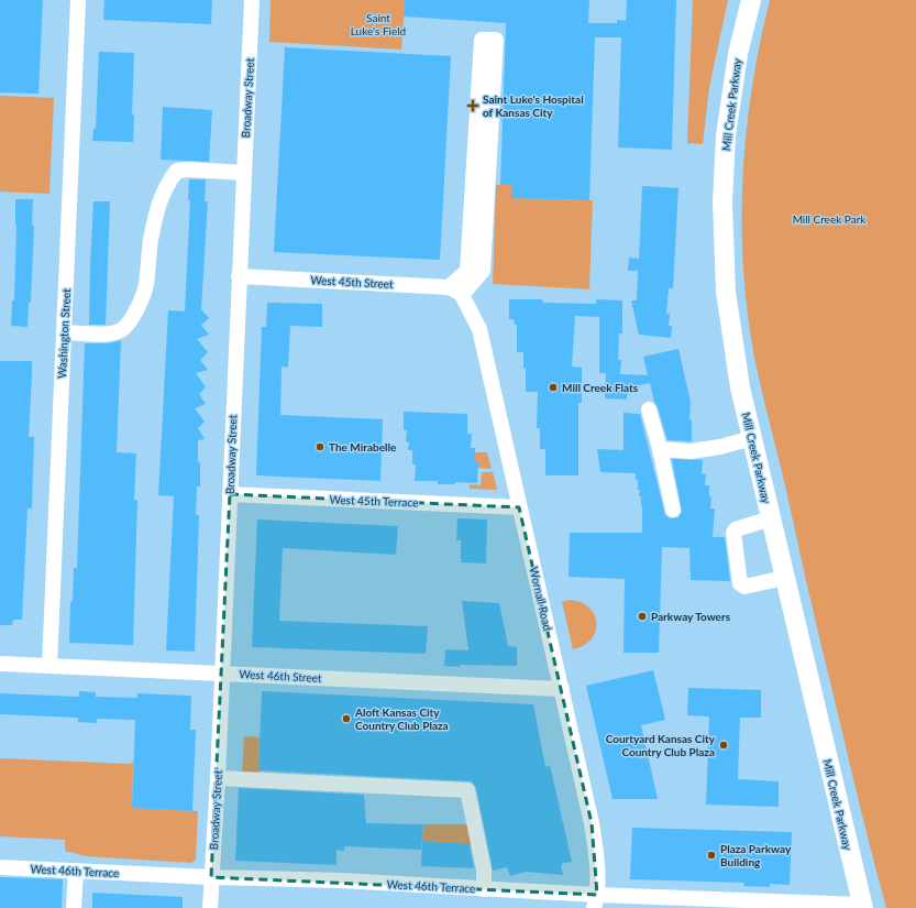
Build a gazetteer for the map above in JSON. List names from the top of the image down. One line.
{"streets":{"main road":["Mill Creek Parkway"],"street":["Broadway Street","West 45th Street","Washington Street","West 45th Terrace","Wornall Road","West 46th Street","West 46th Terrace"]},"crossings":[["Broadway Street","West 45th Street"],["Broadway Street","West 45th Terrace"],["Broadway Street","West 46th Street"],["Broadway Street","West 46th Terrace"],["Mill Creek Parkway","West 46th Terrace"],["West 45th Street","Wornall Road"],["Washington Street","West 46th Street"],["West 45th Terrace","Wornall Road"],["Wornall Road","West 46th Street"],["Wornall Road","West 46th Terrace"]],"parks":["Saint Luke's Field","Mill Creek Park"],"places":{"health":["Saint Luke's Hospital of Kansas City"],"other":["Mill Creek Flats","The Mirabelle","Parkway Towers","Aloft Kansas City Country Club Plaza","Courtyard Kansas City Country Club Plaza","Plaza Parkway Building"]}}
